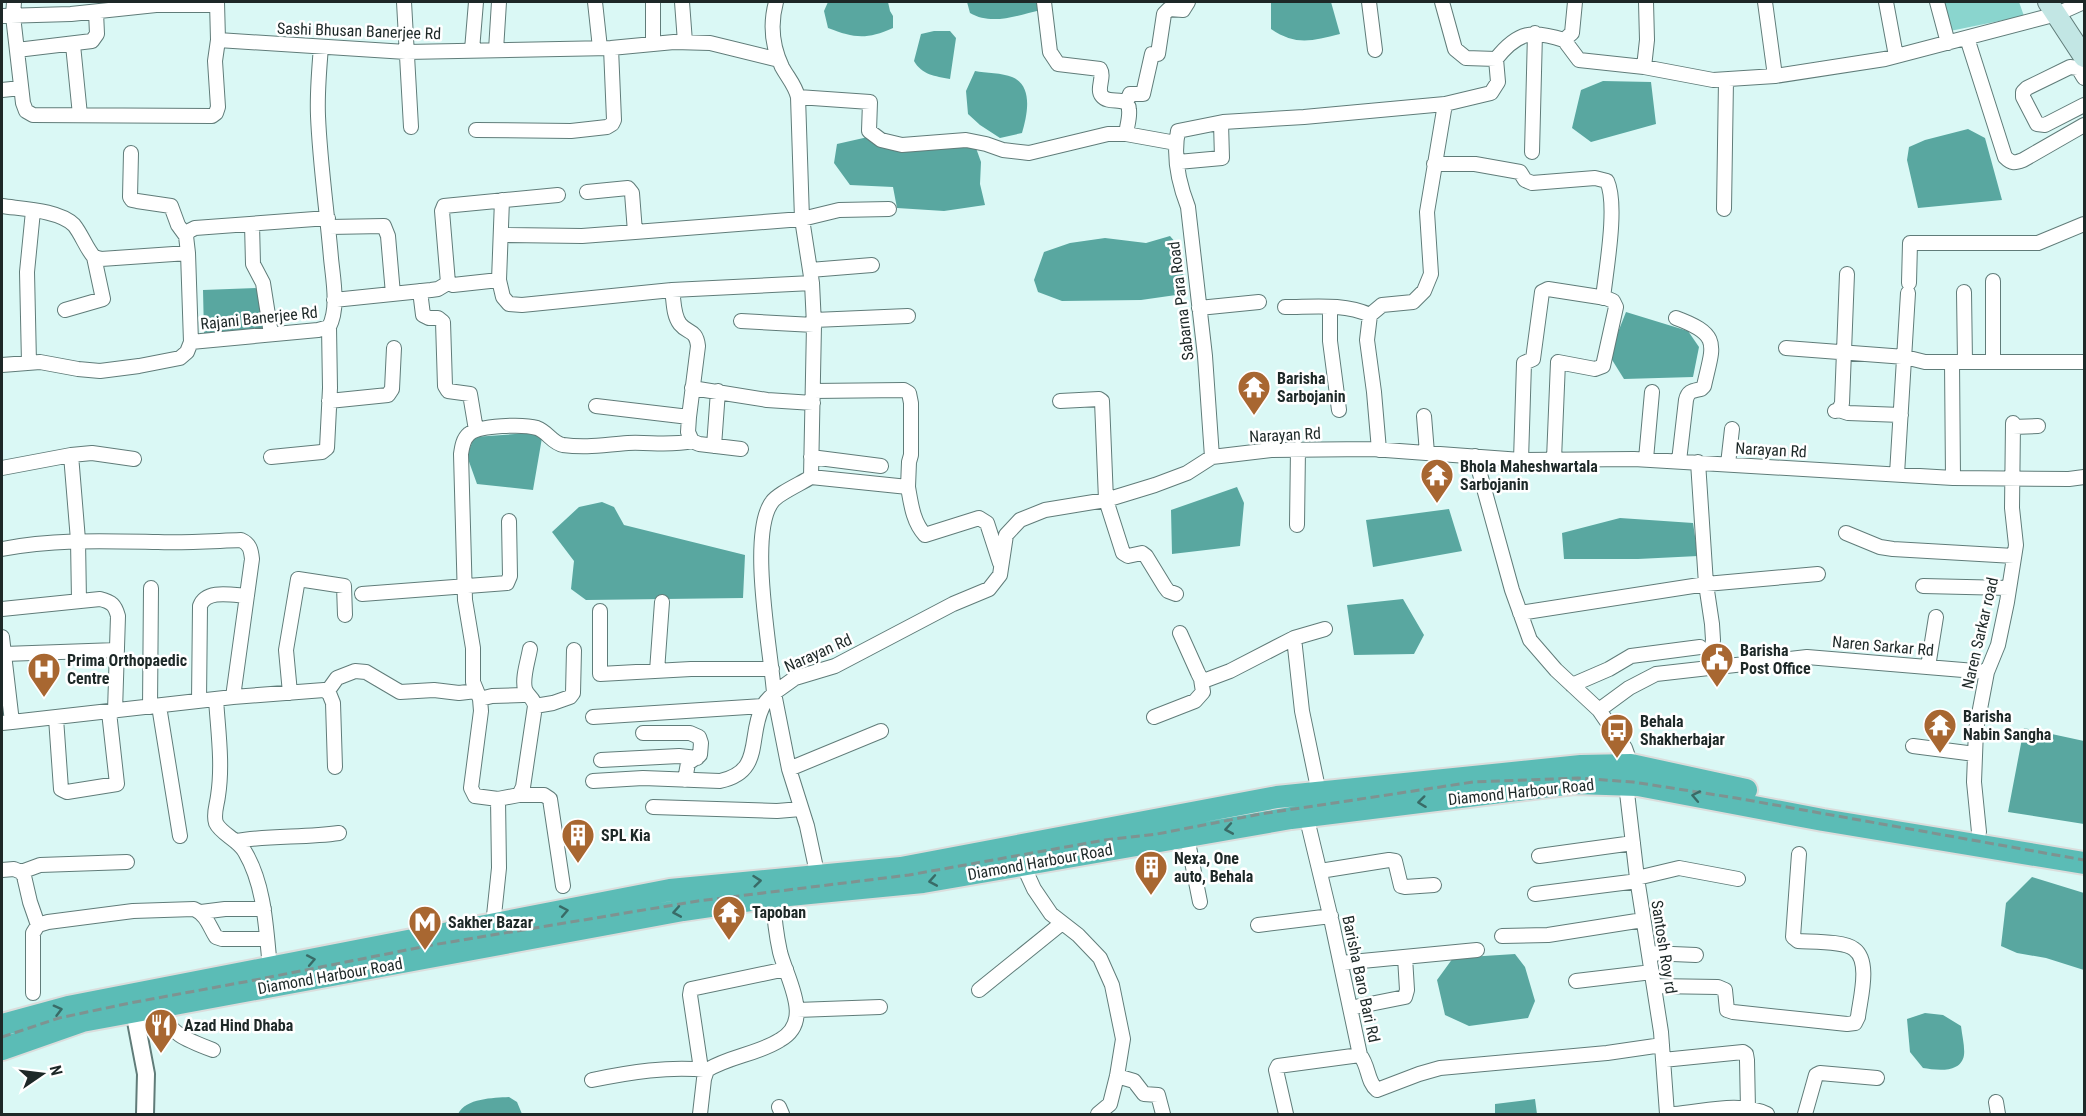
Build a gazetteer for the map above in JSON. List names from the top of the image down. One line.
{"streets":{"highway":["Diamond Harbour Road"],"street":["Sashi Bhusan Banerjee Rd","Sabarna Para Road","Rajani Banerjee Rd","Narayan Rd","Naren Sarkar road","Naren Sarkar Rd","Santosh Roy rd","Barisha Baro Bari Rd"]},"crossings":[["Sashi Bhusan Banerjee Rd","Rajani Banerjee Rd"],["Sabarna Para Road","Narayan Rd"],["Narayan Rd","Naren Sarkar road"],["Narayan Rd","Diamond Harbour Road"],["Naren Sarkar road","Naren Sarkar Rd"],["Naren Sarkar road","Diamond Harbour Road"],["Diamond Harbour Road","Santosh Roy rd"],["Diamond Harbour Road","Barisha Baro Bari Rd"]],"places":{"temple":["Barisha Sarbojanin","Bhola Maheshwartala Sarbojanin","Barisha Nabin Sangha","Tapoban"],"public building":["Barisha Post Office"],"hospital":["Prima Orthopaedic Centre"],"bus stop":["Behala Shakherbajar"],"building":["SPL Kia","Nexa, One auto, Behala"],"metro station":["Sakher Bazar"],"restaurant":["Azad Hind Dhaba"]},"north":"right"}
